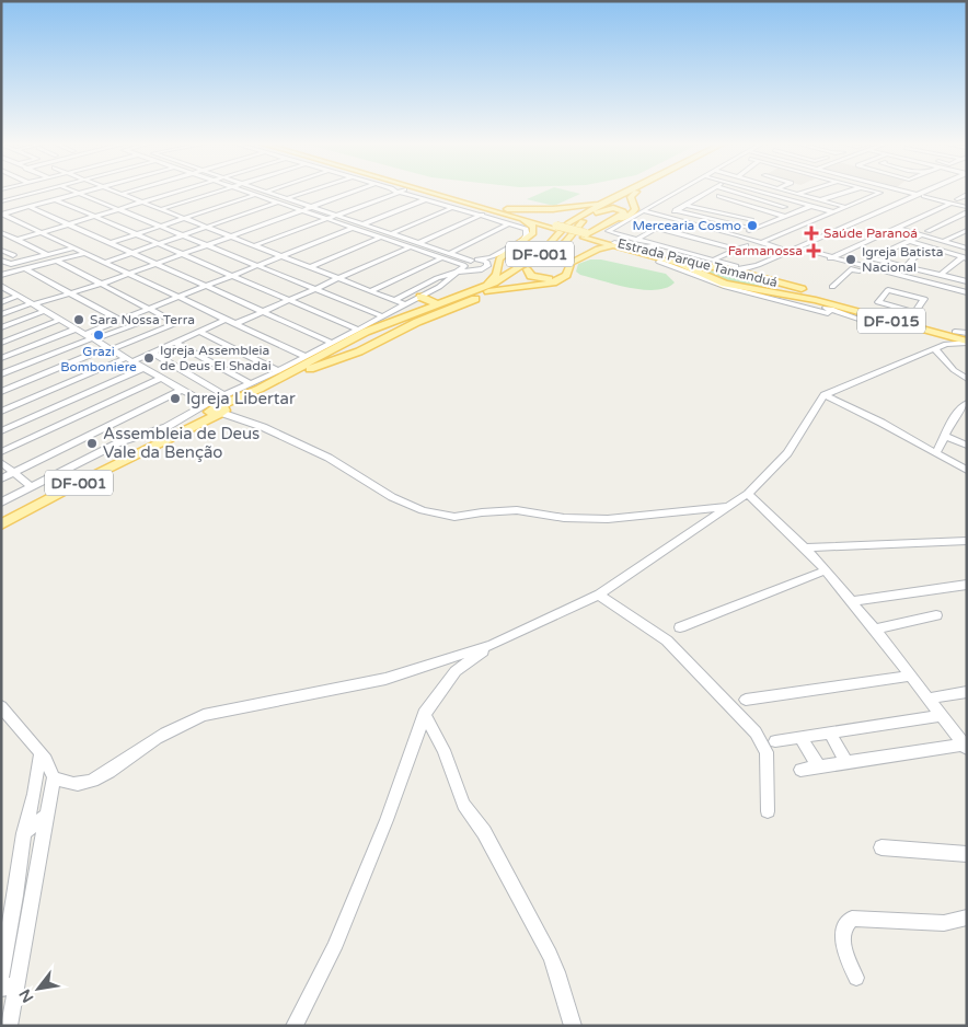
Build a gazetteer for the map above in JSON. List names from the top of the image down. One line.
{"streets":{"main road":["DF-001","Estrada Parque Tamanduá","DF-015"]},"places":{"other":["Mercearia Cosmo","Igreja Batista Nacional","Sara Nossa Terra","Grazi Bomboniere","Igreja Assembleia de Deus El Shadai","Igreja Libertar","Assembleia de Deus Vale da Benção"],"health":["Saúde Paranoá","Farmanossa"]},"north":"bottom left"}
